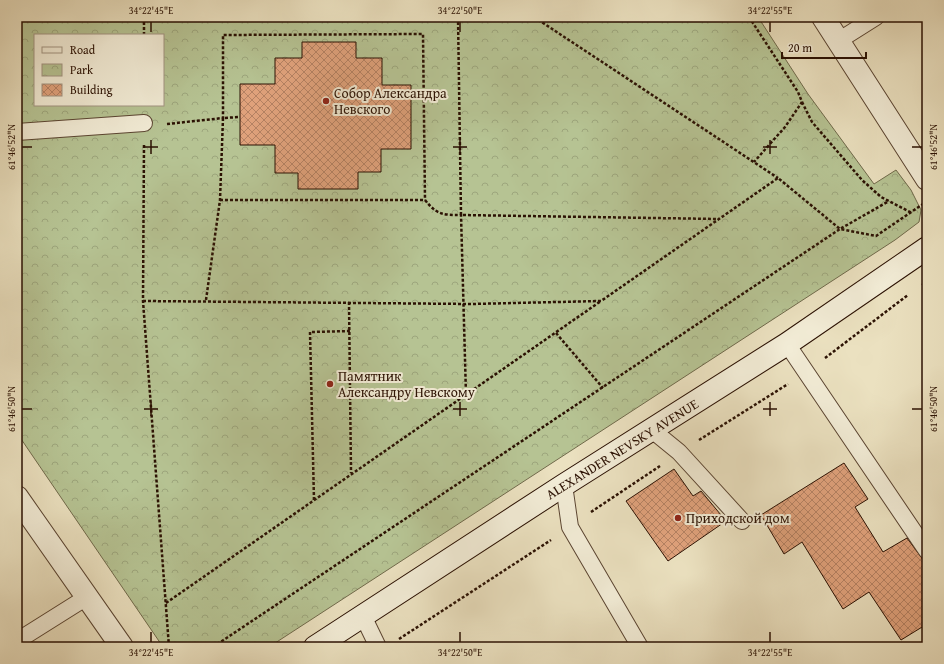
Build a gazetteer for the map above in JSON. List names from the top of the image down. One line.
{"streets":{"main road":["ALEXANDER NEVSKY AVENUE"]},"places":["Собор Александра Невского","Памятник Александру Невскому","Приходской дом"],"legend":["Road","Park","Building"],"scale_bar":"20 m","coordinates":["34°22'45\"E","34°22'50\"E","34°22'55\"E","61°46'52\"N","61°46'50\"N"]}
